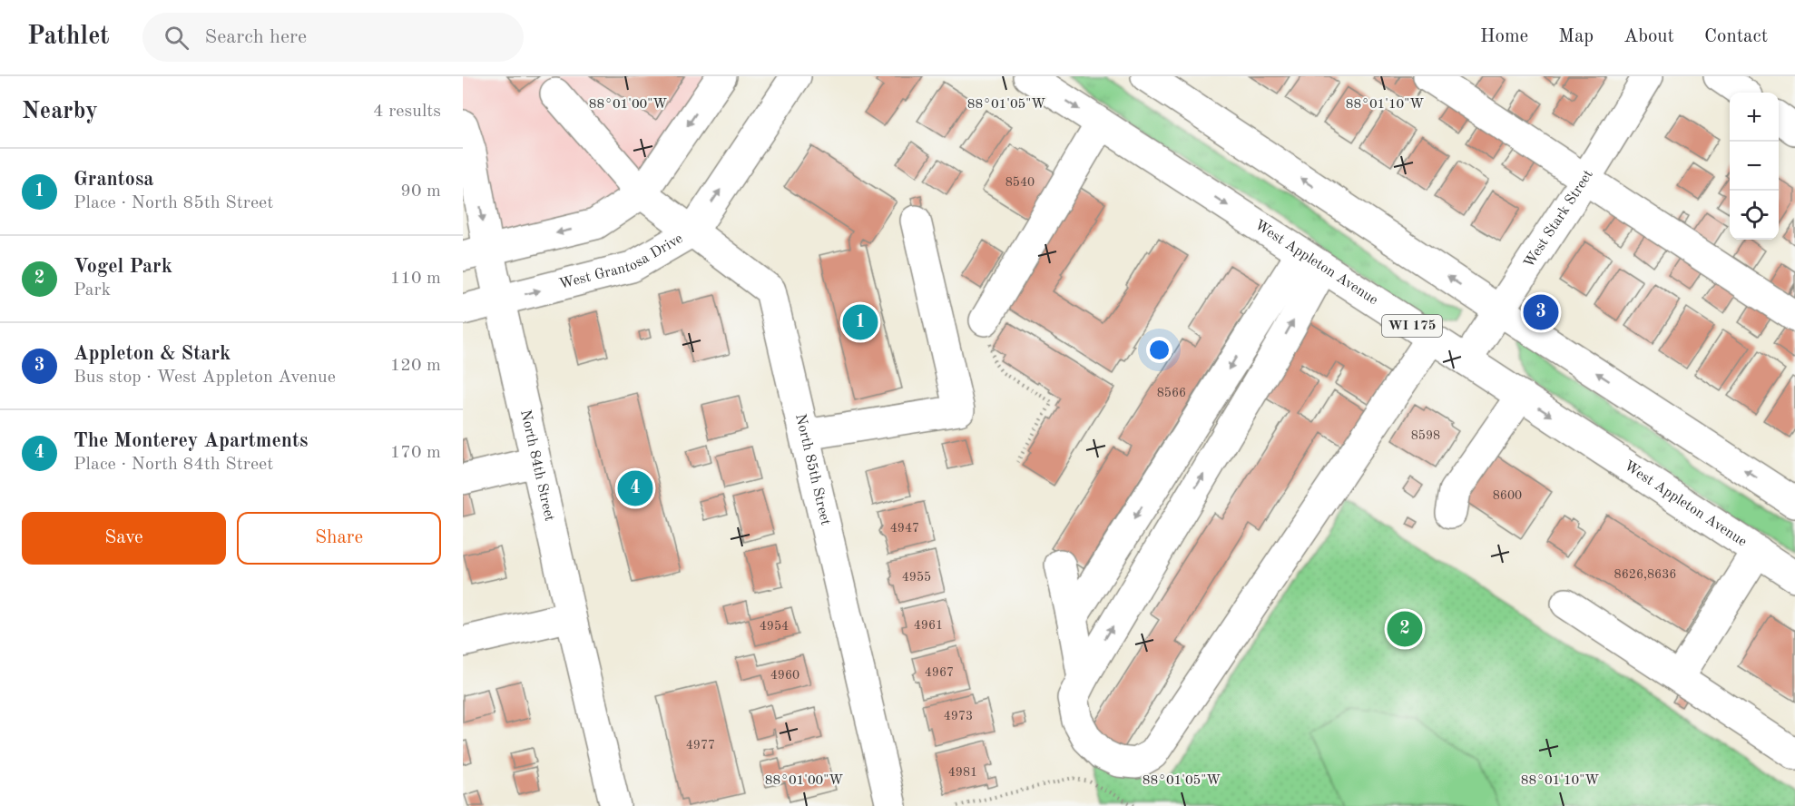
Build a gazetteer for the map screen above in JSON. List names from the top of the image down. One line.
{"streets":{"street":["West Stark Street","West Grantosa Drive","West Appleton Avenue","WI 175","North 84th Street","North 85th Street"]},"crossings":[["West Stark Street","West Appleton Avenue"],["West Grantosa Drive","North 84th Street"],["West Grantosa Drive","North 85th Street"]],"house_numbers":["8540","8566","8598","8600","4947","8626,8636","4955","4961","4954","4967","4960","4973","4977","4981"],"page":{"header":"Pathlet","search":"Search here","nav":["Home","Map","About","Contact"],"heading":["Nearby","4 results"],"map_buttons":["+","−"],"list":[{"mark":"1","name":"Grantosa","note":"Place · North 85th Street","value":"90 m"},{"mark":"2","name":"Vogel Park","note":"Park","value":"110 m"},{"mark":"3","name":"Appleton & Stark","note":"Bus stop · West Appleton Avenue","value":"120 m"},{"mark":"4","name":"The Monterey Apartments","note":"Place · North 84th Street","value":"170 m"}],"pins":["3","1","4","2"],"buttons":["Save","Share"]},"coordinates":["88°01'00\"W","88°01'05\"W","88°01'10\"W"]}
